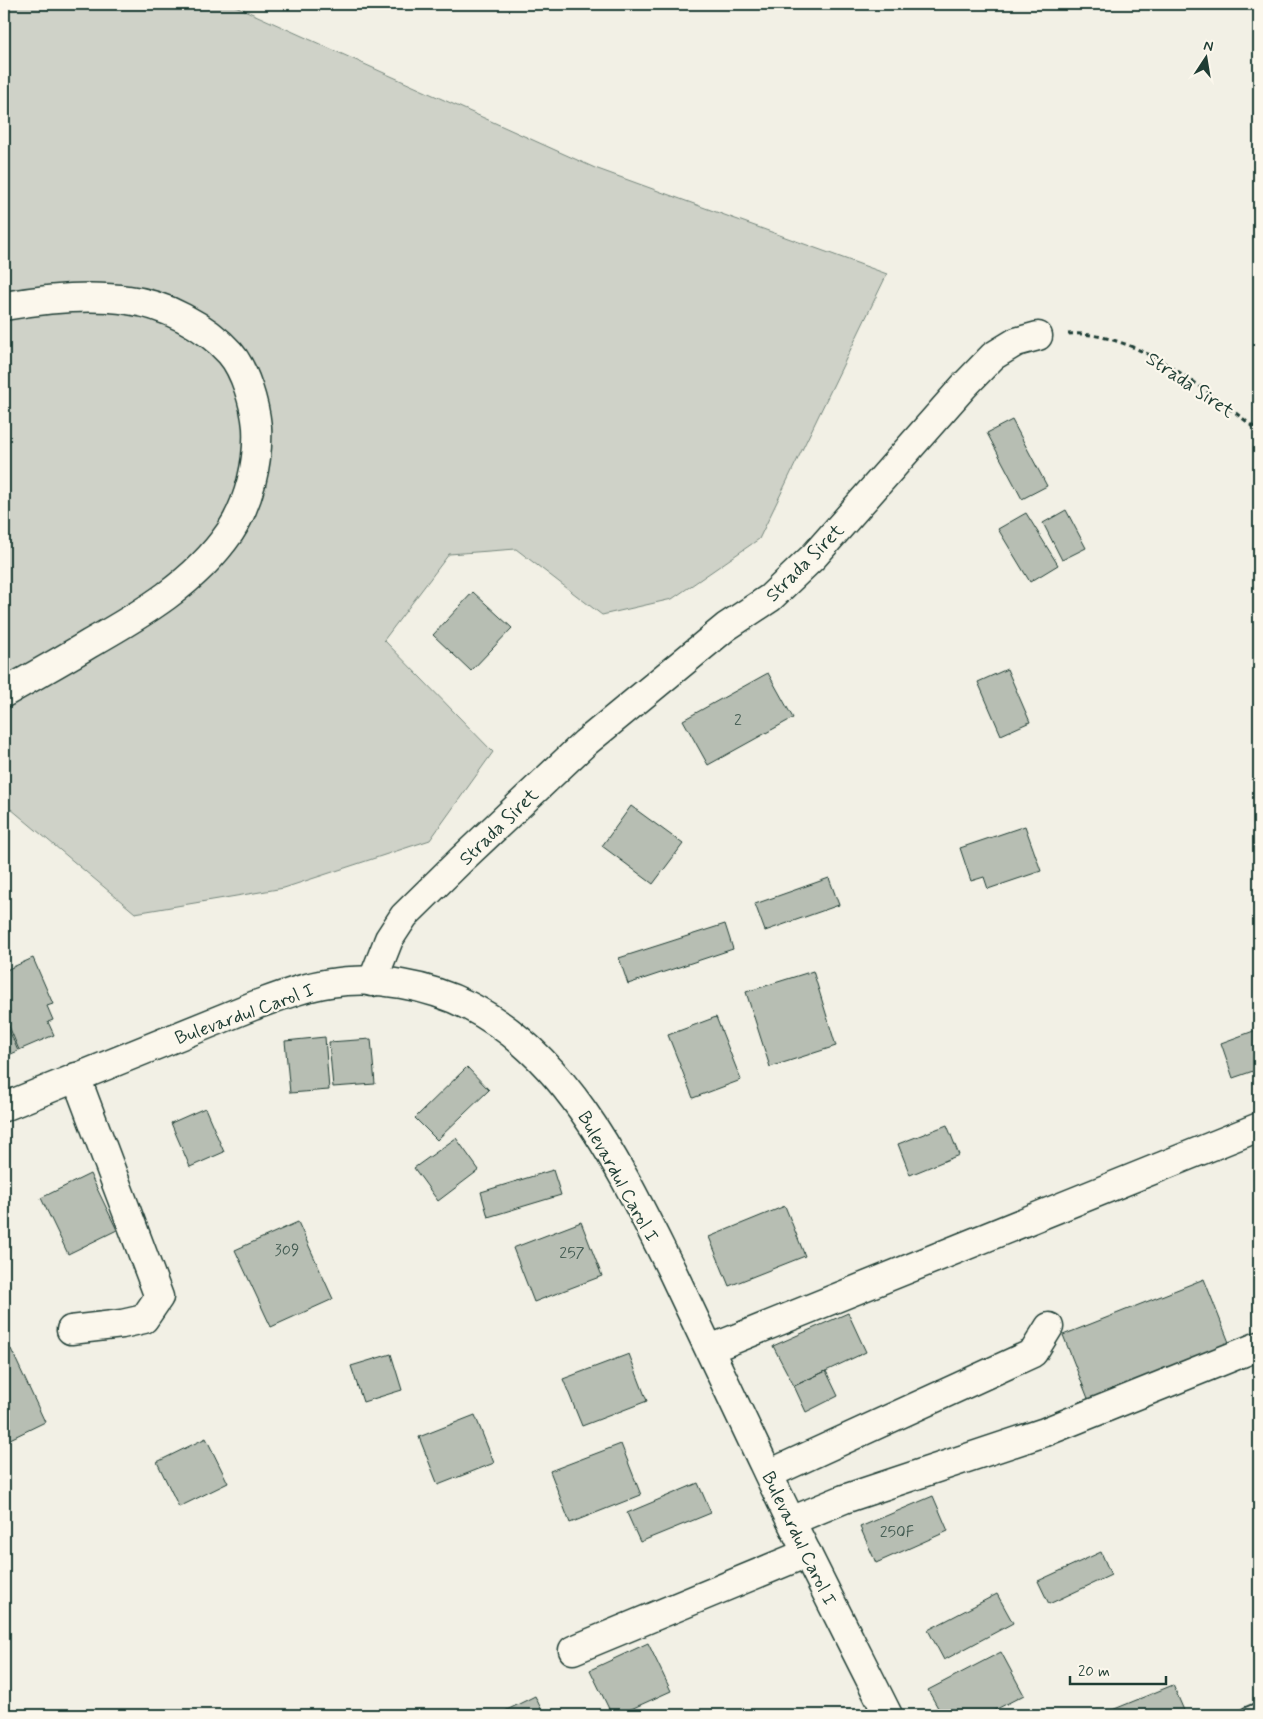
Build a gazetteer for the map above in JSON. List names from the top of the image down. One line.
{"streets":{"street":["Strada Siret","Bulevardul Carol I"]},"crossings":[["Strada Siret","Bulevardul Carol I"]],"house_numbers":["2","309","257","250F"],"scale_bar":"20 m","north":"top"}
